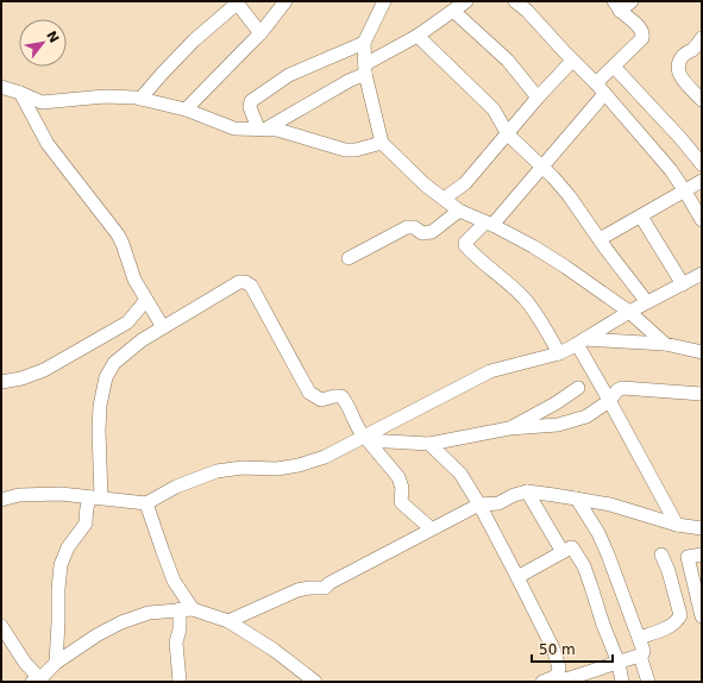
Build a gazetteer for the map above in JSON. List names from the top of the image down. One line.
{"scale_bar":"50 m","north":"top right"}
